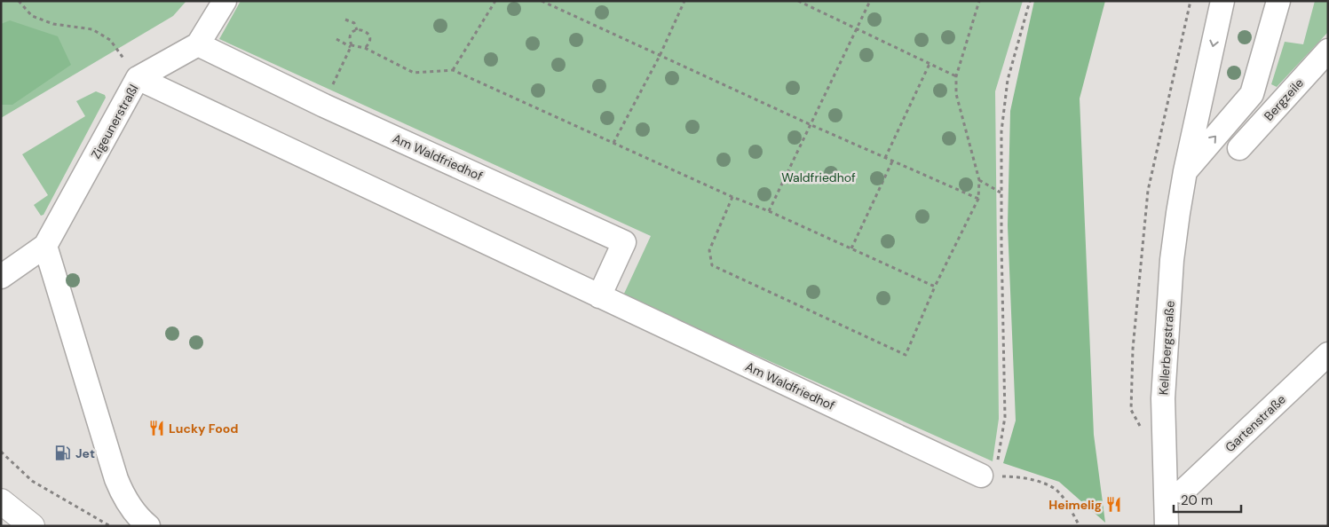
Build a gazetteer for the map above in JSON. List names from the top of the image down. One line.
{"streets":{"street":["Bergzeile","Zigeunerstraßl","Am Waldfriedhof","Kellerbergstraße","Gartenstraße"]},"crossings":[["Zigeunerstraßl","Am Waldfriedhof"]],"parks":["Waldfriedhof"],"places":{"restaurant":["Lucky Food","Heimelig"],"fuel station":["Jet"]},"scale_bar":"20 m"}
